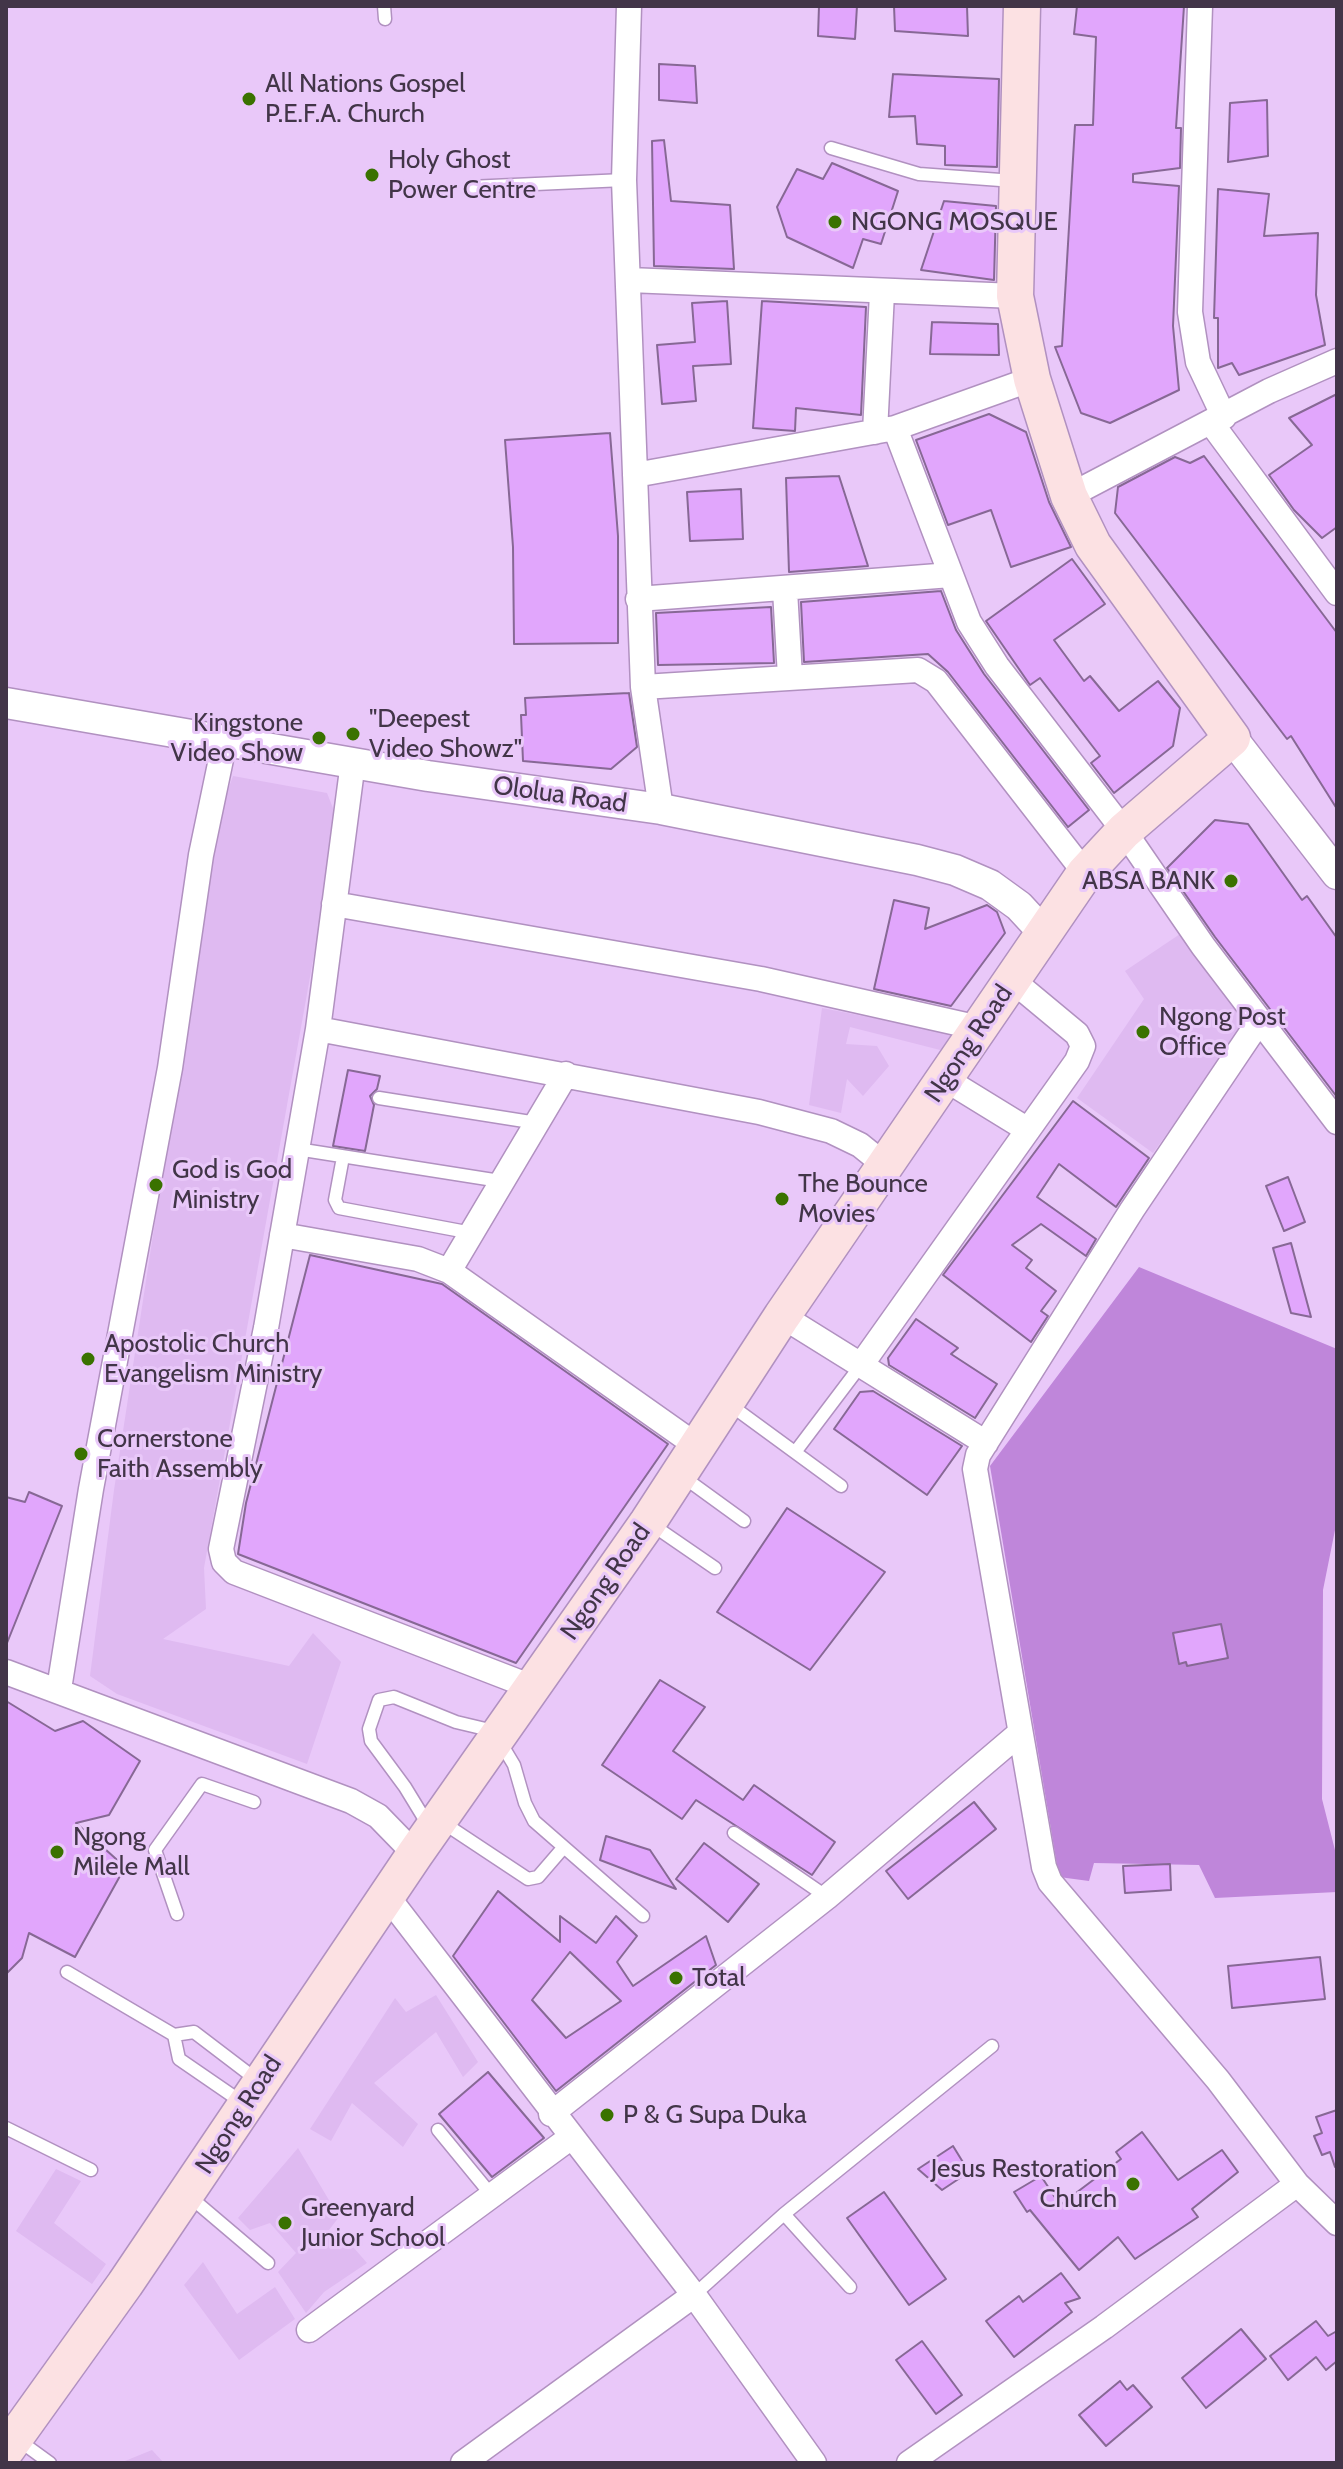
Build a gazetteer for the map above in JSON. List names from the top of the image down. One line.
{"streets":{"main road":["Ngong Road"],"street":["Ololua Road"]},"crossings":[["Ololua Road","Ngong Road"]],"places":["All Nations Gospel P.E.F.A. Church","Holy Ghost Power Centre","NGONG MOSQUE","\"Deepest Video Showz\"","Kingstone Video Show","ABSA BANK","Ngong Post Office","God is God Ministry","The Bounce Movies","Apostolic Church Evangelism Ministry","Cornerstone Faith Assembly","Ngong Milele Mall","Total","P & G Supa Duka","Jesus Restoration Church","Greenyard Junior School"]}
